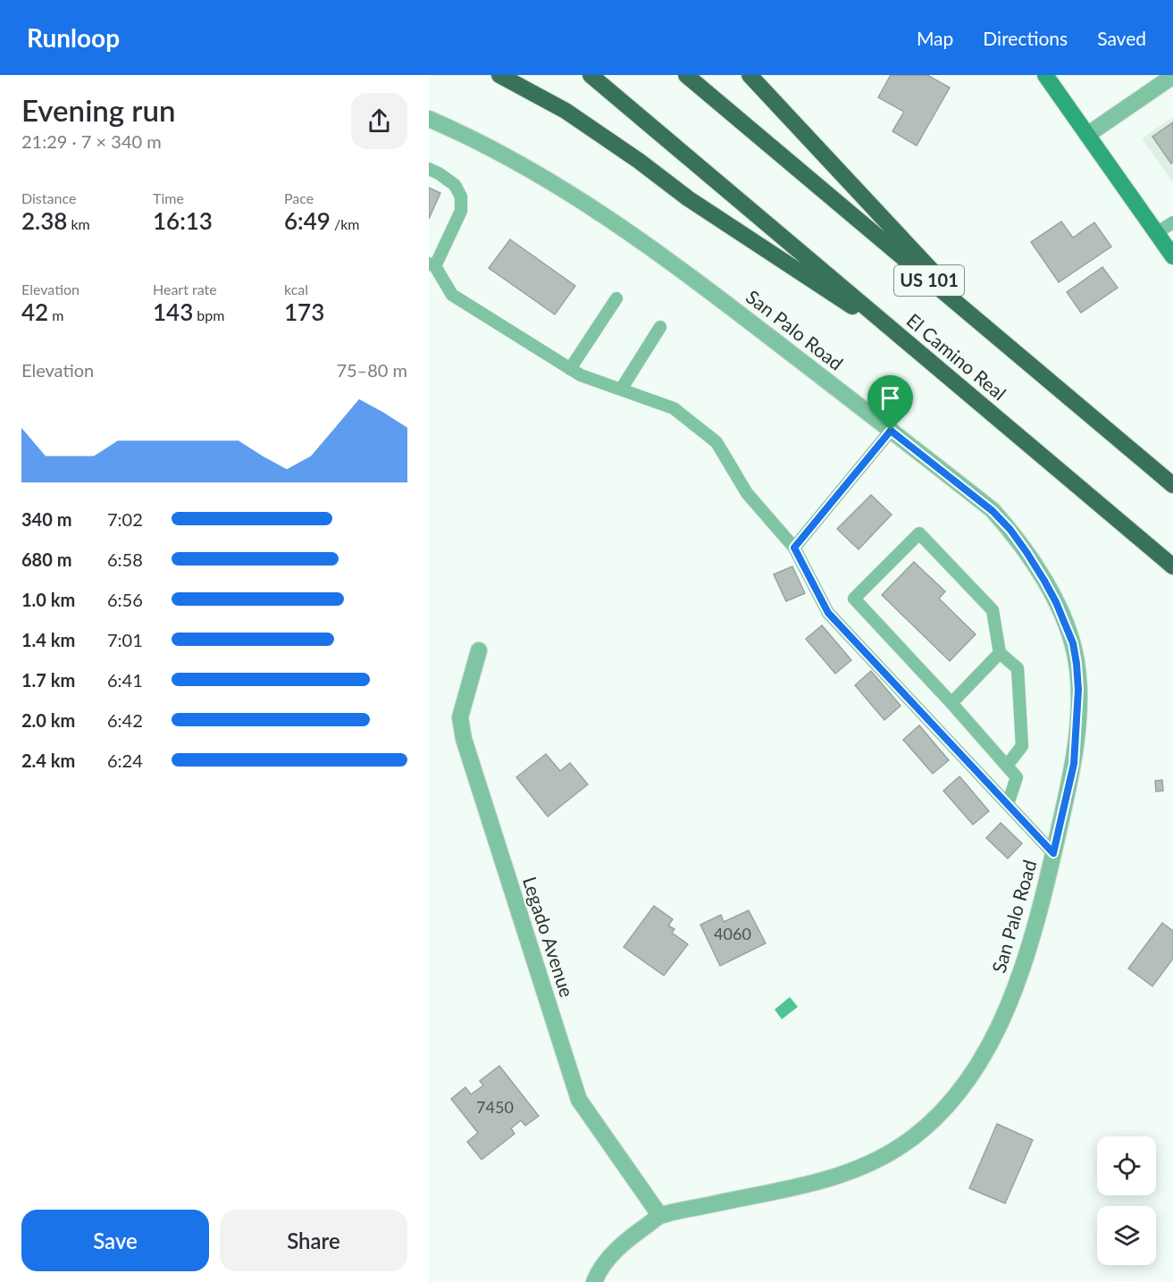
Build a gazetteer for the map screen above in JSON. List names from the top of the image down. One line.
{"streets":{"highway":["US 101","El Camino Real"],"street":["San Palo Road","Legado Avenue"]},"crossings":[["San Palo Road","Legado Avenue"]],"house_numbers":["4060","7450"],"page":{"header":"Runloop","nav":["Map","Directions","Saved"],"heading":["Evening run","21:29 · 7 × 340 m"],"stats":[["Distance","2.38 km"],["Time","16:13"],["Pace","6:49 /km"],["Elevation","42 m"],["Heart rate","143 bpm"],["kcal","173"]],"chart":["Elevation","75–80 m"],"list":[{"name":"340 m","note":"7:02"},{"name":"680 m","note":"6:58"},{"name":"1.0 km","note":"6:56"},{"name":"1.4 km","note":"7:01"},{"name":"1.7 km","note":"6:41"},{"name":"2.0 km","note":"6:42"},{"name":"2.4 km","note":"6:24"}],"buttons":["Save","Share"]}}
